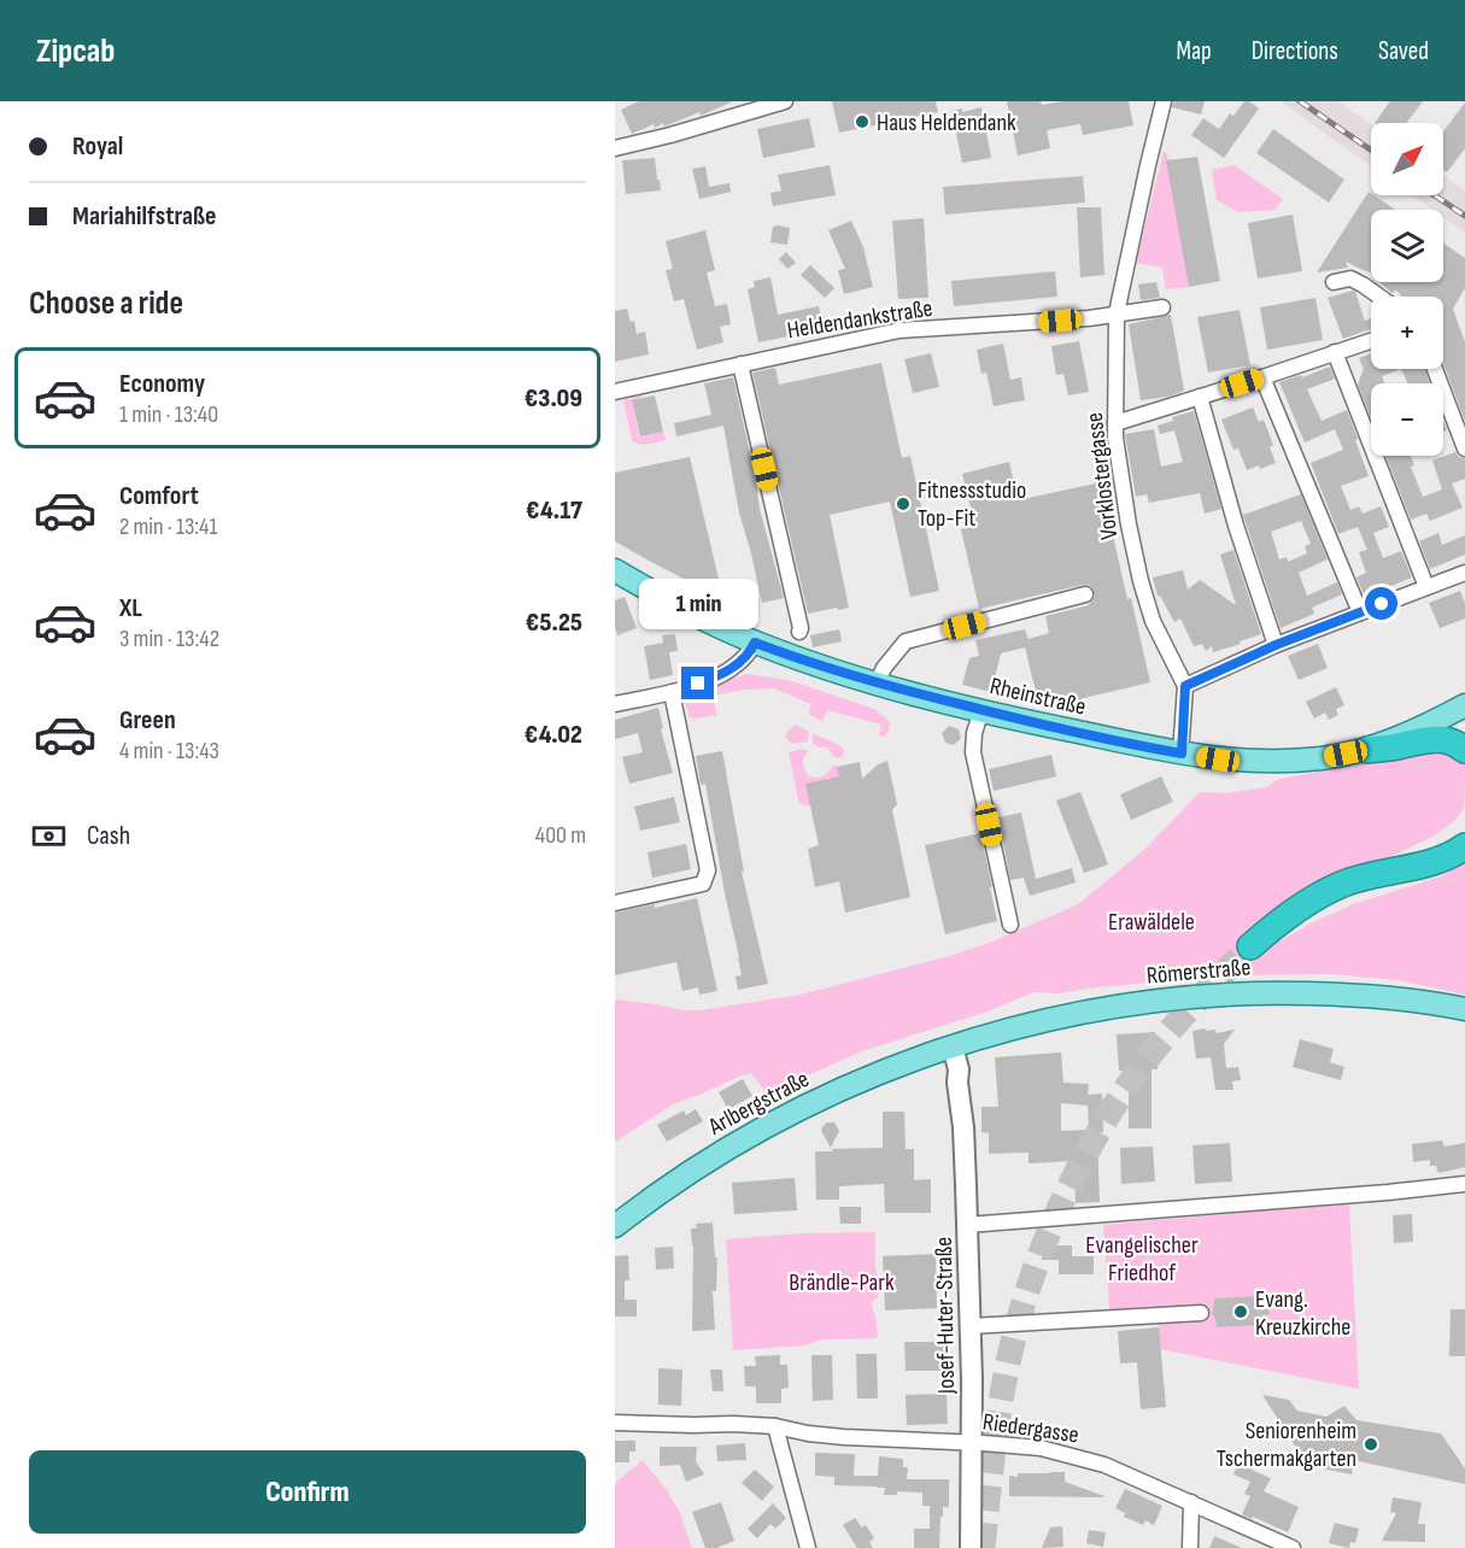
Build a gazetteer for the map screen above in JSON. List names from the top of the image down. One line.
{"streets":{"main road":["Rheinstraße","Römerstraße","Arlbergstraße","Josef-Huter-Straße"],"street":["Heldendankstraße","Vorklostergasse","Riedergasse"]},"crossings":[["Heldendankstraße","Vorklostergasse"],["Vorklostergasse","Rheinstraße"],["Römerstraße","Arlbergstraße"],["Römerstraße","Josef-Huter-Straße"],["Arlbergstraße","Josef-Huter-Straße"],["Josef-Huter-Straße","Riedergasse"]],"parks":["Erawäldele","Evangelischer Friedhof","Brändle-Park"],"places":["Haus Heldendank","Fitnessstudio Top-Fit","Evang. Kreuzkirche","Seniorenheim Tschermakgarten"],"north":"top right","page":{"header":"Zipcab","nav":["Map","Directions","Saved"],"banner":["Royal","Mariahilfstraße"],"map_buttons":["+","−"],"heading":"Choose a ride","list":[{"name":"Economy","note":"1 min · 13:40","value":"€3.09"},{"name":"Comfort","note":"2 min · 13:41","value":"€4.17"},{"name":"XL","note":"3 min · 13:42","value":"€5.25"},{"name":"Green","note":"4 min · 13:43","value":"€4.02"}],"bubble":"1 min","pay":["Cash","400 m"],"buttons":"Confirm"}}
